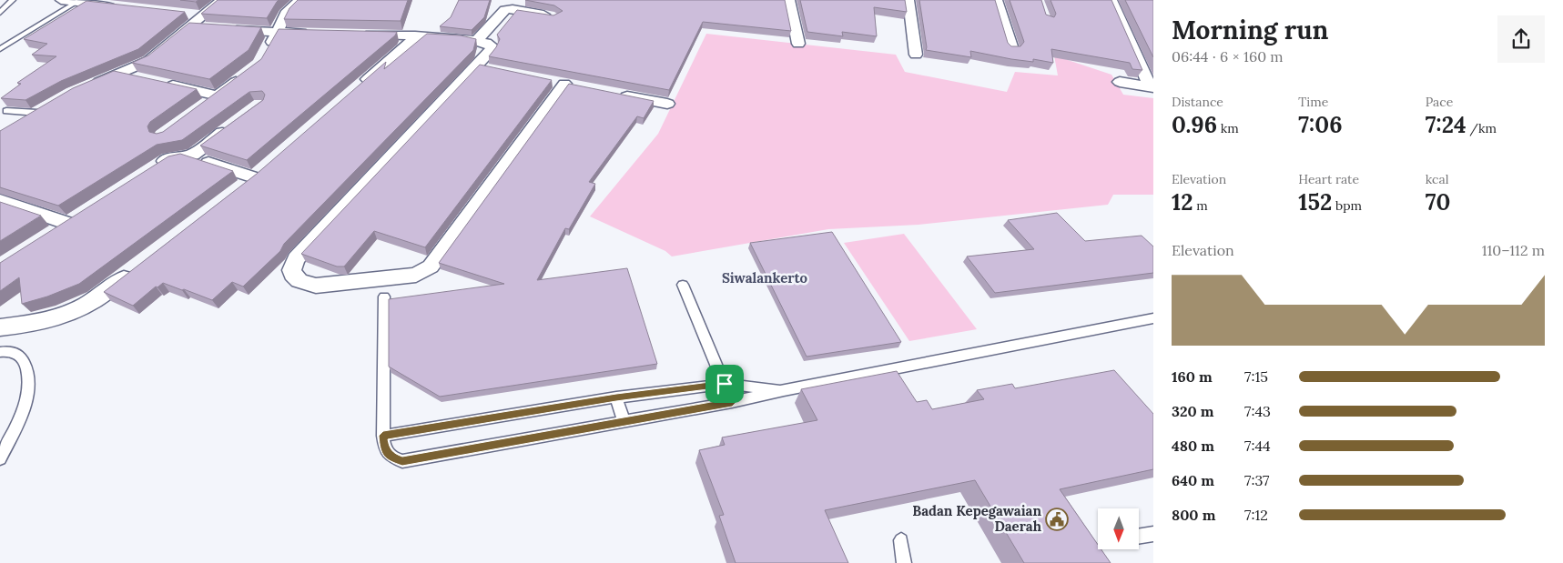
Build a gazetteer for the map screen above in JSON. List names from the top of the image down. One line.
{"districts":["Siwalankerto"],"places":{"public building":["Badan Kepegawaian Daerah"]},"north":"bottom","page":{"heading":["Morning run","06:44 · 6 × 160 m"],"stats":[["Distance","0.96 km"],["Time","7:06"],["Pace","7:24 /km"],["Elevation","12 m"],["Heart rate","152 bpm"],["kcal","70"]],"chart":["Elevation","110–112 m"],"list":[{"name":"160 m","note":"7:15"},{"name":"320 m","note":"7:43"},{"name":"480 m","note":"7:44"},{"name":"640 m","note":"7:37"},{"name":"800 m","note":"7:12"}]}}
